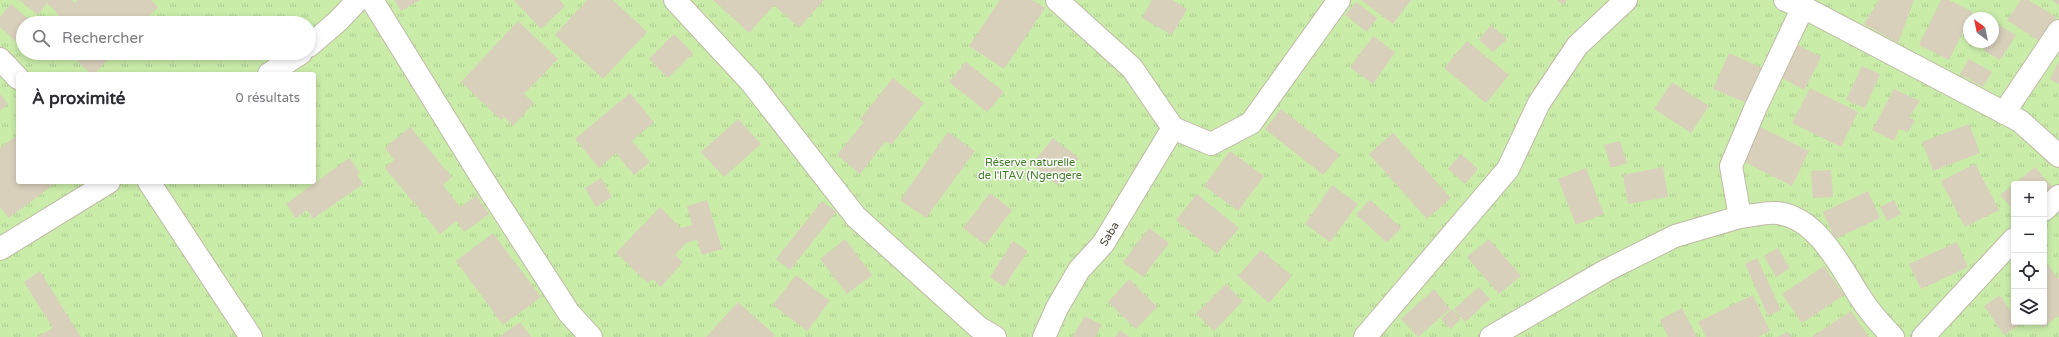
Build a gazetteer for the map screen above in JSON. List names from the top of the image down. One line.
{"streets":{"street":["Saba"]},"parks":["Réserve naturelle de l'ITAV (Ngengere"],"north":"top left","page":{"search":"Rechercher","heading":["À proximité","0 résultats"],"map_buttons":["+","−"]}}
